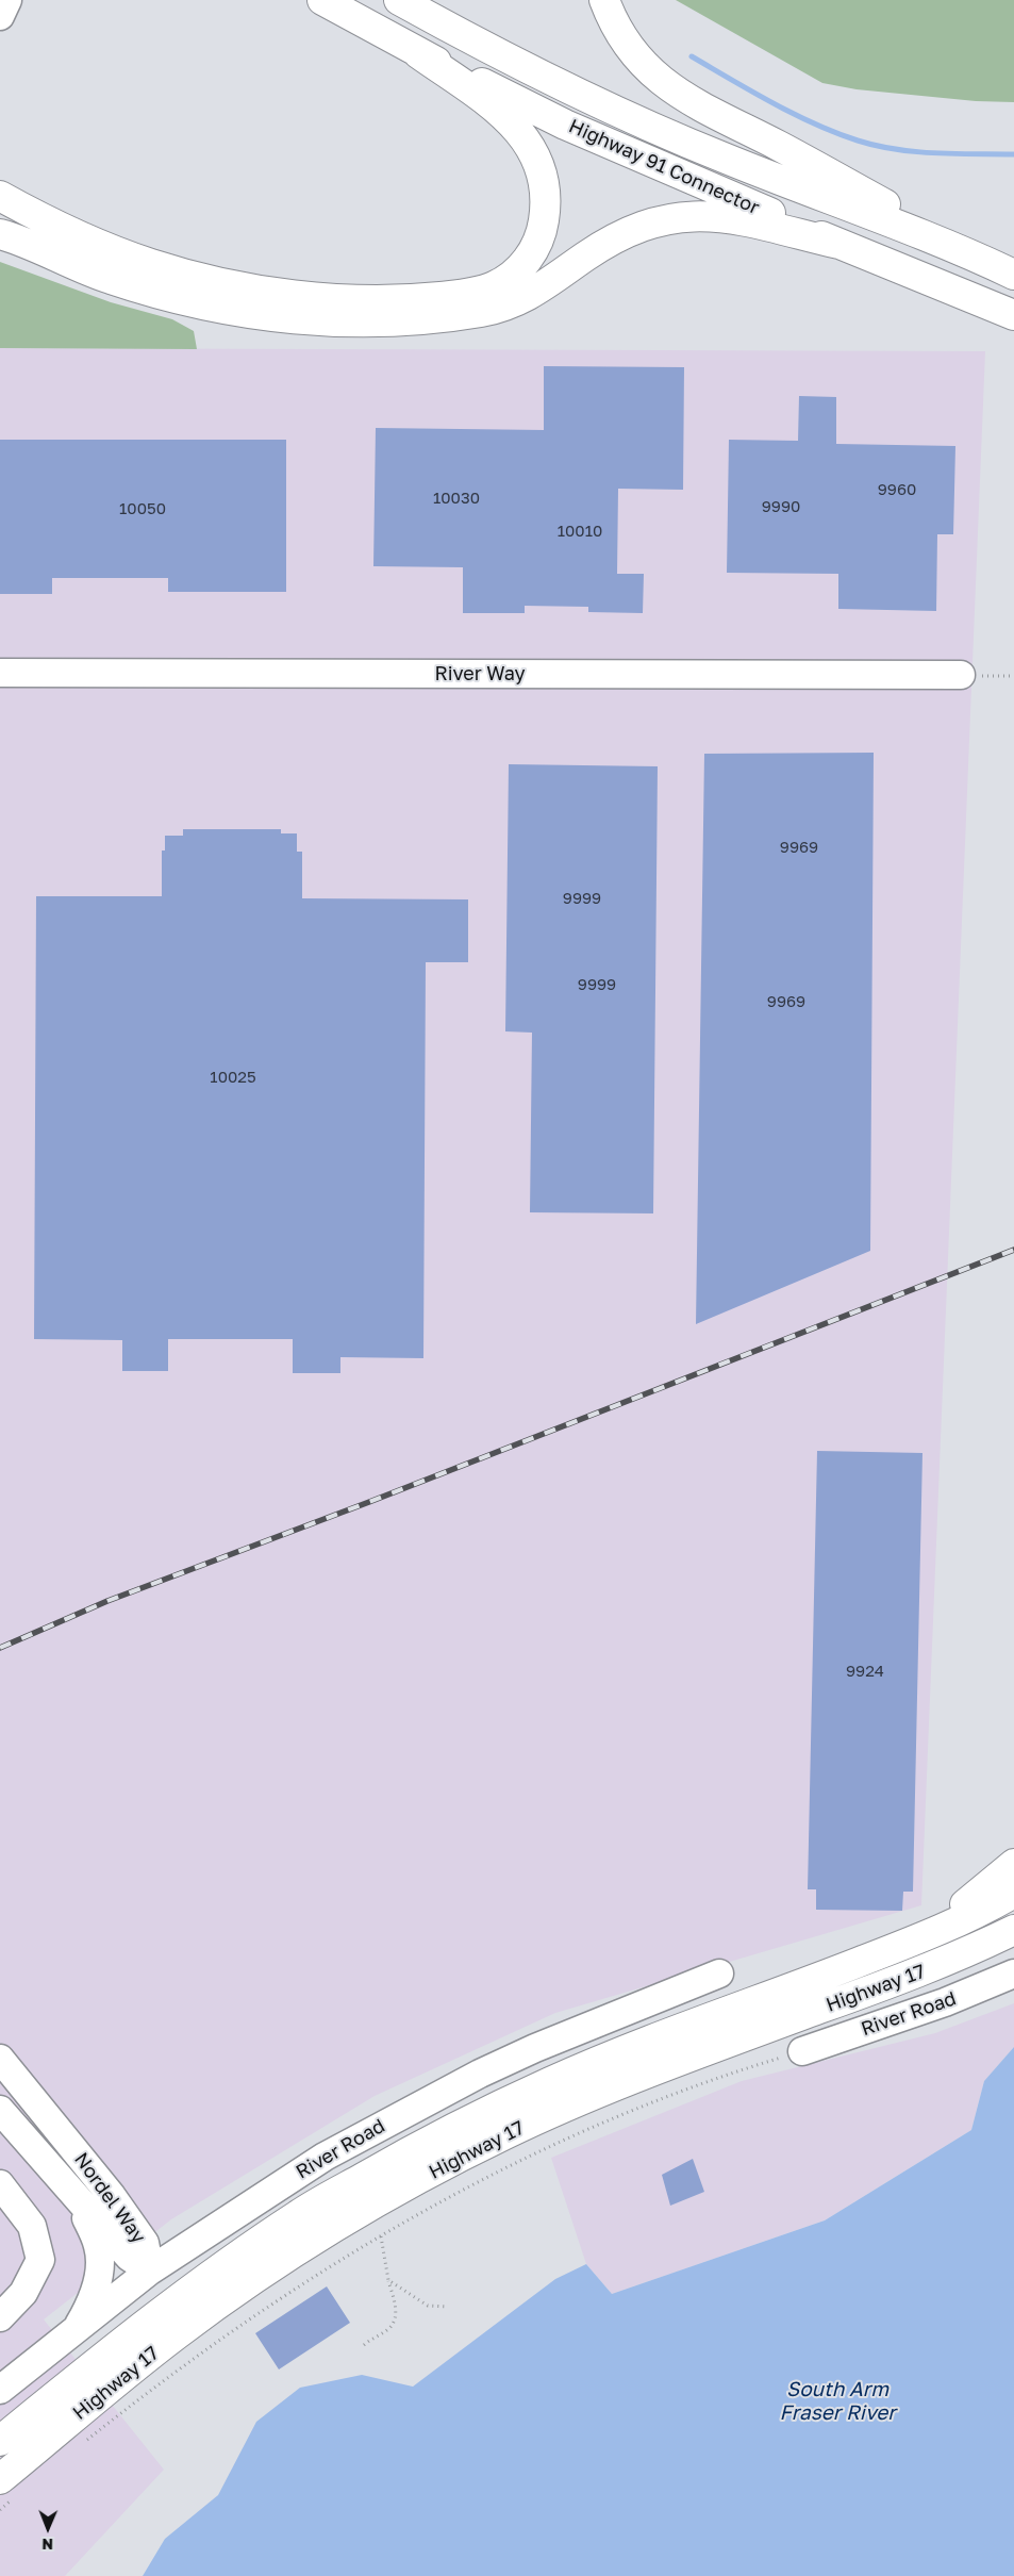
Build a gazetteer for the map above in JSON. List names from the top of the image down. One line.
{"streets":{"highway":["Highway 91 Connector","Highway 17"],"street":["River Way","River Road","Nordel Way"]},"crossings":[["River Road","Nordel Way"]],"water":["South Arm Fraser River"],"house_numbers":["9960","10030","9990","10050","10010","9969","9999","9999","9969","10025","9924"],"north":"bottom"}
